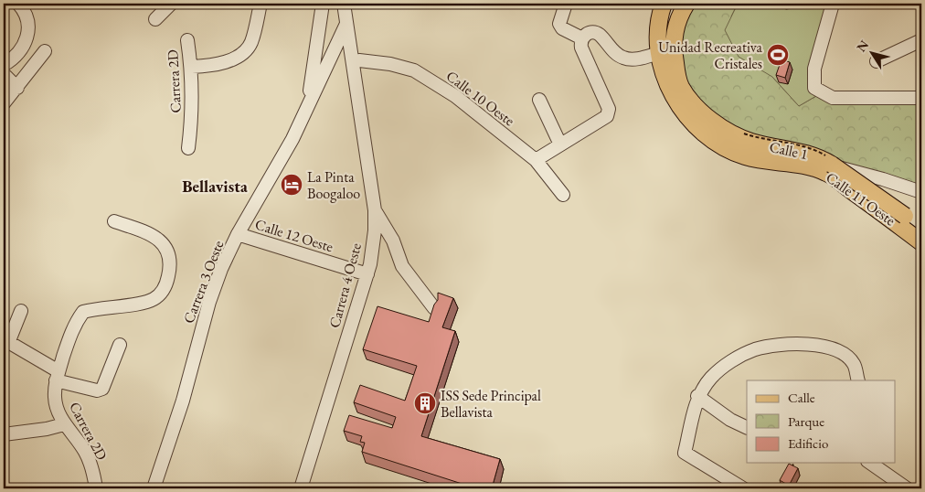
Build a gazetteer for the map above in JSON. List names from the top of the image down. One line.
{"streets":{"main road":["Calle 1","Calle 11 Oeste"],"street":["Carrera 2D","Calle 10 Oeste","Calle 12 Oeste","Carrera 3 Oeste","Carrera 4 Oeste"]},"crossings":[["Calle 12 Oeste","Carrera 3 Oeste"],["Calle 12 Oeste","Carrera 4 Oeste"],["Carrera 3 Oeste","Carrera 4 Oeste"]],"districts":["Bellavista"],"places":{"sports":["Unidad Recreativa Cristales"],"hotel":["La Pinta Boogaloo"],"building":["ISS Sede Principal Bellavista"]},"legend":["Calle","Parque","Edificio"],"north":"top left"}
